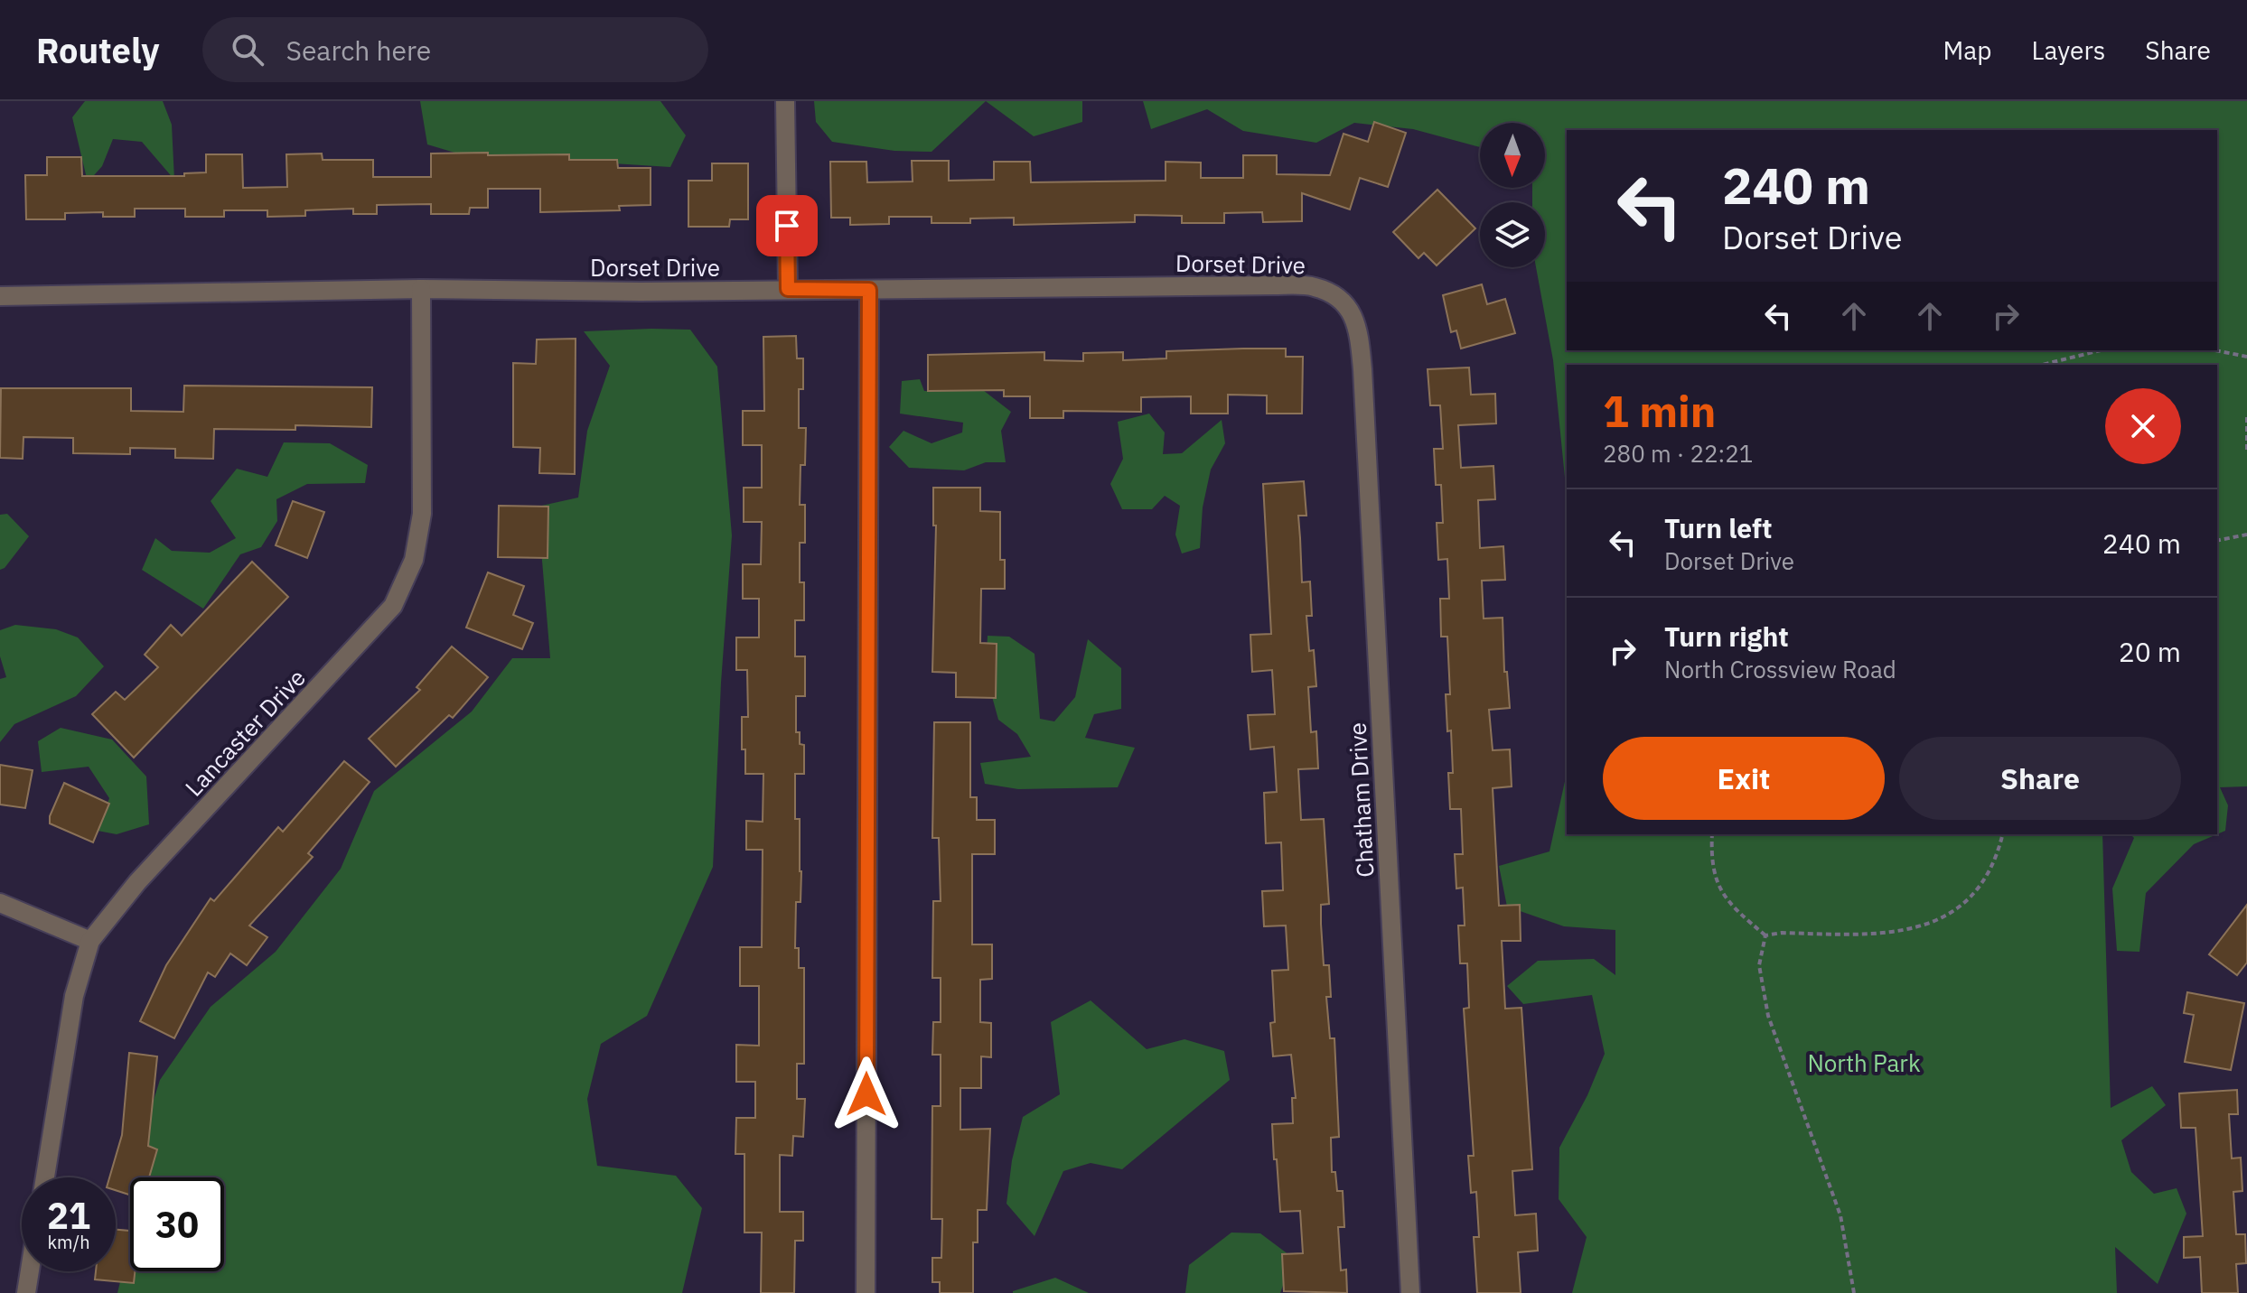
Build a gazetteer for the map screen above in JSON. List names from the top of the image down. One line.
{"streets":{"street":["Dorset Drive","Lancaster Drive","Chatham Drive"]},"crossings":[["Dorset Drive","Lancaster Drive"],["Dorset Drive","Chatham Drive"]],"parks":["North Park"],"north":"bottom","page":{"header":"Routely","search":"Search here","nav":["Map","Layers","Share"],"turn":["240 m","Dorset Drive"],"heading":["1 min","280 m · 22:21"],"list":[{"name":"Turn left","note":"Dorset Drive","value":"240 m"},{"name":"Turn right","note":"North Crossview Road","value":"20 m"}],"buttons":["Exit","Share"],"speed":"21 km/h","limit":"30"}}
